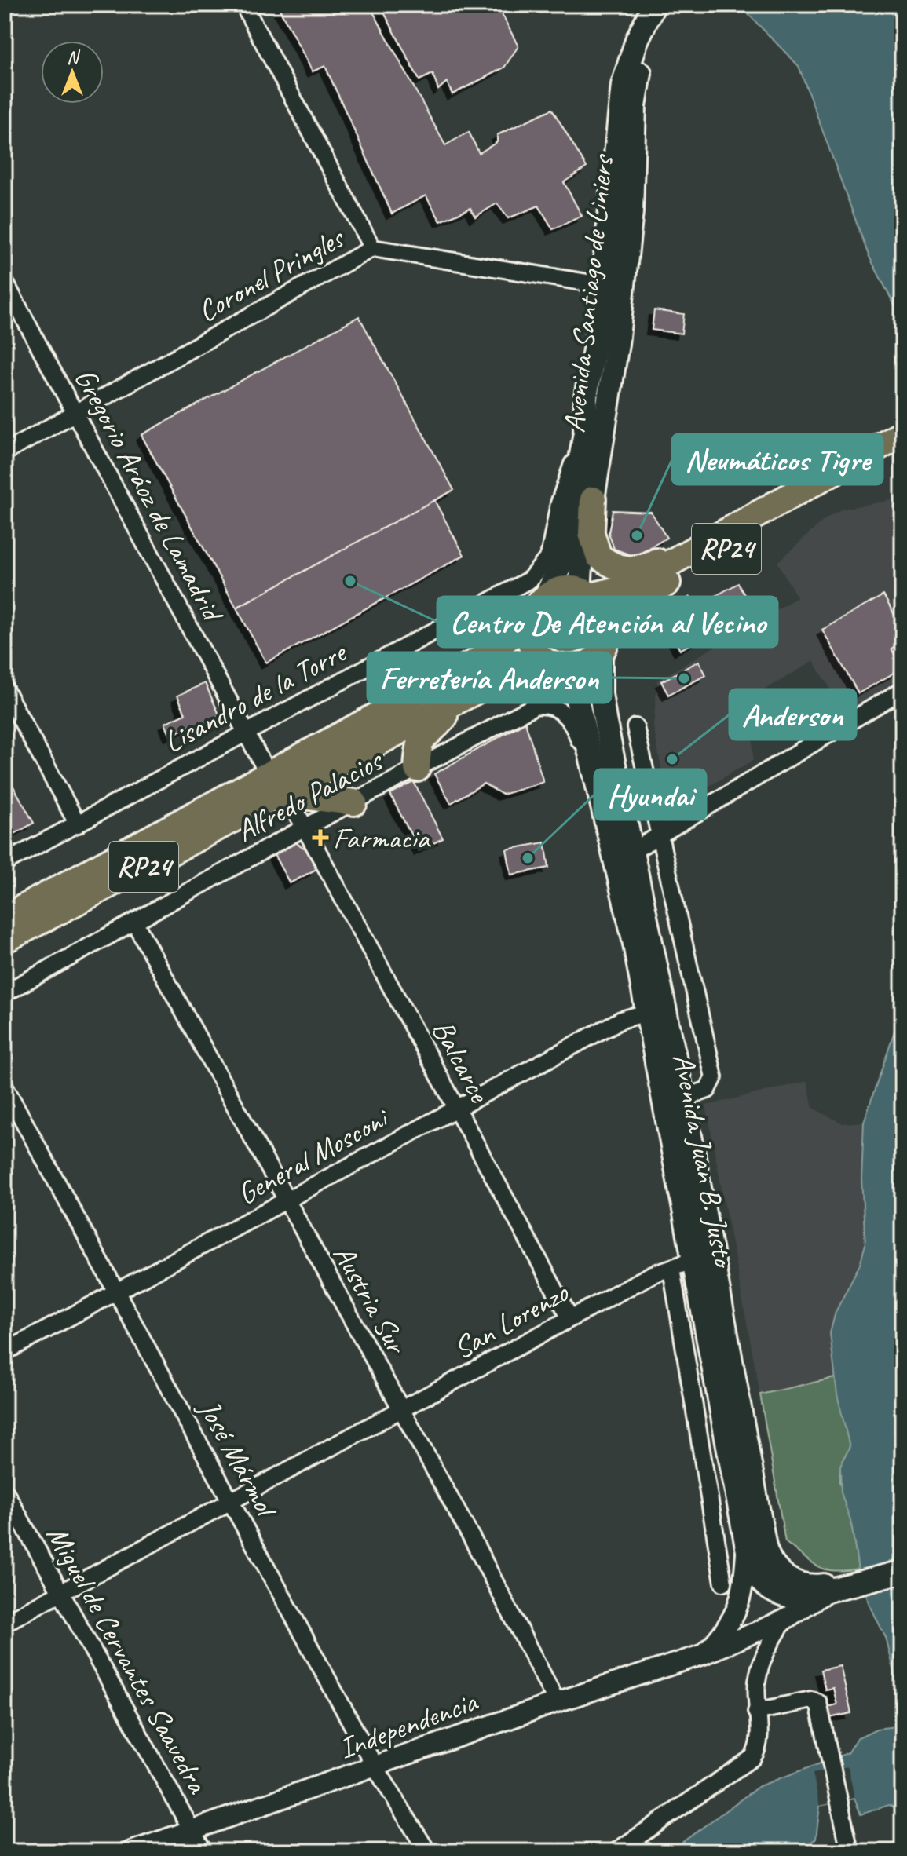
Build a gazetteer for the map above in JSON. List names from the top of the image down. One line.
{"streets":{"main road":["Avenida Santiago de Liniers","RP24","Avenida Juan B. Justo"],"street":["Coronel Pringles","Gregorio Aráoz de Lamadrid","Lisandro de la Torre","Alfredo Palacios","Balcarce","General Mosconi","Austria Sur","San Lorenzo","José Mármol","Miguel de Cervantes Saavedra","Independencia"]},"crossings":[["Coronel Pringles","Avenida Santiago de Liniers"],["Coronel Pringles","Gregorio Aráoz de Lamadrid"],["Avenida Santiago de Liniers","RP24"],["Avenida Santiago de Liniers","Lisandro de la Torre"],["Avenida Santiago de Liniers","Avenida Juan B. Justo"],["Gregorio Aráoz de Lamadrid","RP24"],["Gregorio Aráoz de Lamadrid","Lisandro de la Torre"],["RP24","Lisandro de la Torre"],["RP24","Balcarce"],["RP24","Avenida Juan B. Justo"],["Lisandro de la Torre","Avenida Juan B. Justo"],["Alfredo Palacios","Balcarce"],["Alfredo Palacios","Avenida Juan B. Justo"],["Alfredo Palacios","Austria Sur"],["Balcarce","General Mosconi"],["Balcarce","San Lorenzo"],["General Mosconi","Avenida Juan B. Justo"],["General Mosconi","Austria Sur"],["General Mosconi","José Mármol"],["Avenida Juan B. Justo","San Lorenzo"],["Avenida Juan B. Justo","Independencia"],["Austria Sur","San Lorenzo"],["Austria Sur","Independencia"],["San Lorenzo","José Mármol"],["San Lorenzo","Miguel de Cervantes Saavedra"],["José Mármol","Independencia"],["Miguel de Cervantes Saavedra","Independencia"]],"places":{"other":["Neumáticos Tigre","Centro De Atención al Vecino","Ferretería Anderson","Anderson","Hyundai"],"health":["Farmacia"]},"north":"top"}
